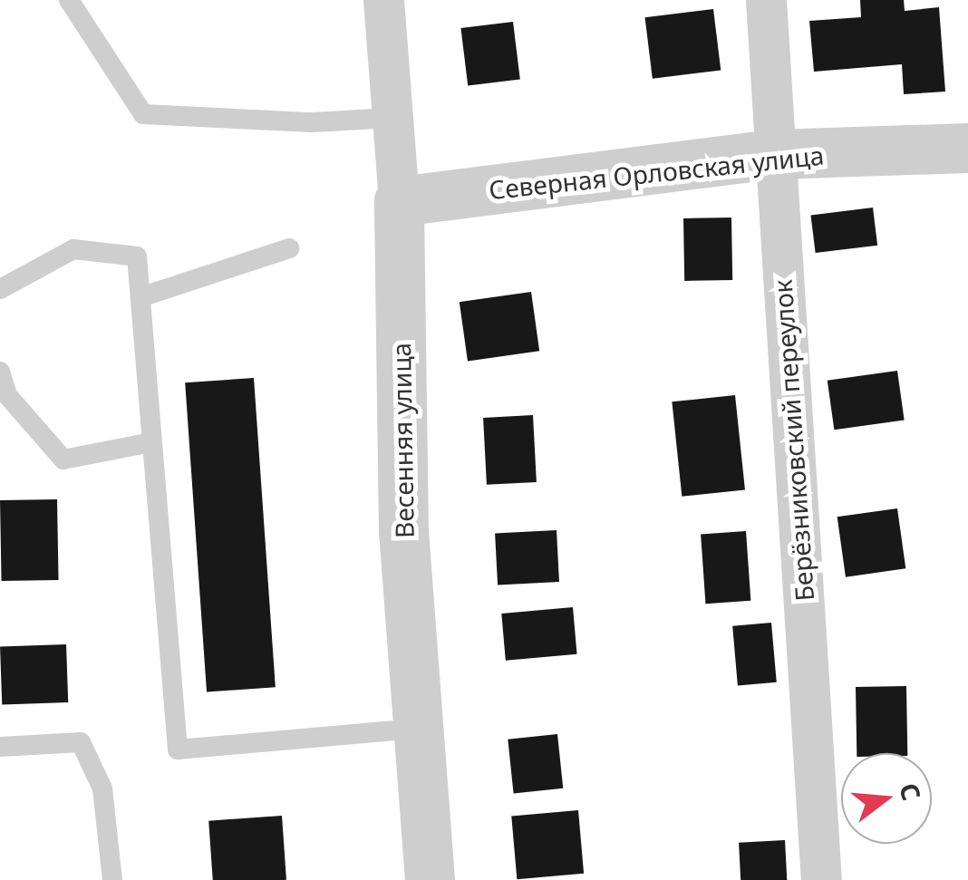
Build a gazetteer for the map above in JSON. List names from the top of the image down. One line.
{"streets":{"street":["Северная Орловская улица","Весенняя улица","Берёзниковский переулок"]},"crossings":[["Северная Орловская улица","Весенняя улица"],["Северная Орловская улица","Берёзниковский переулок"]],"north":"right"}
